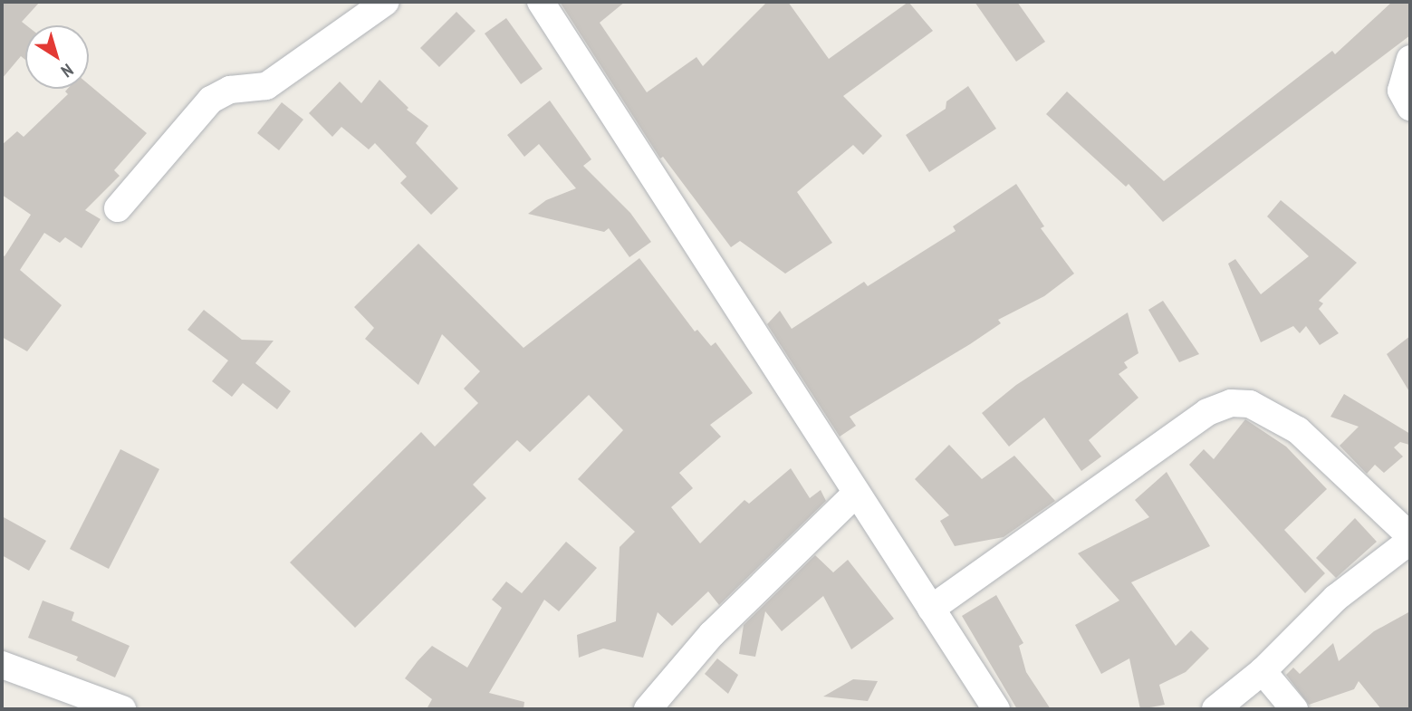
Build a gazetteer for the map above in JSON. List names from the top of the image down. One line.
{"north":"bottom right"}
